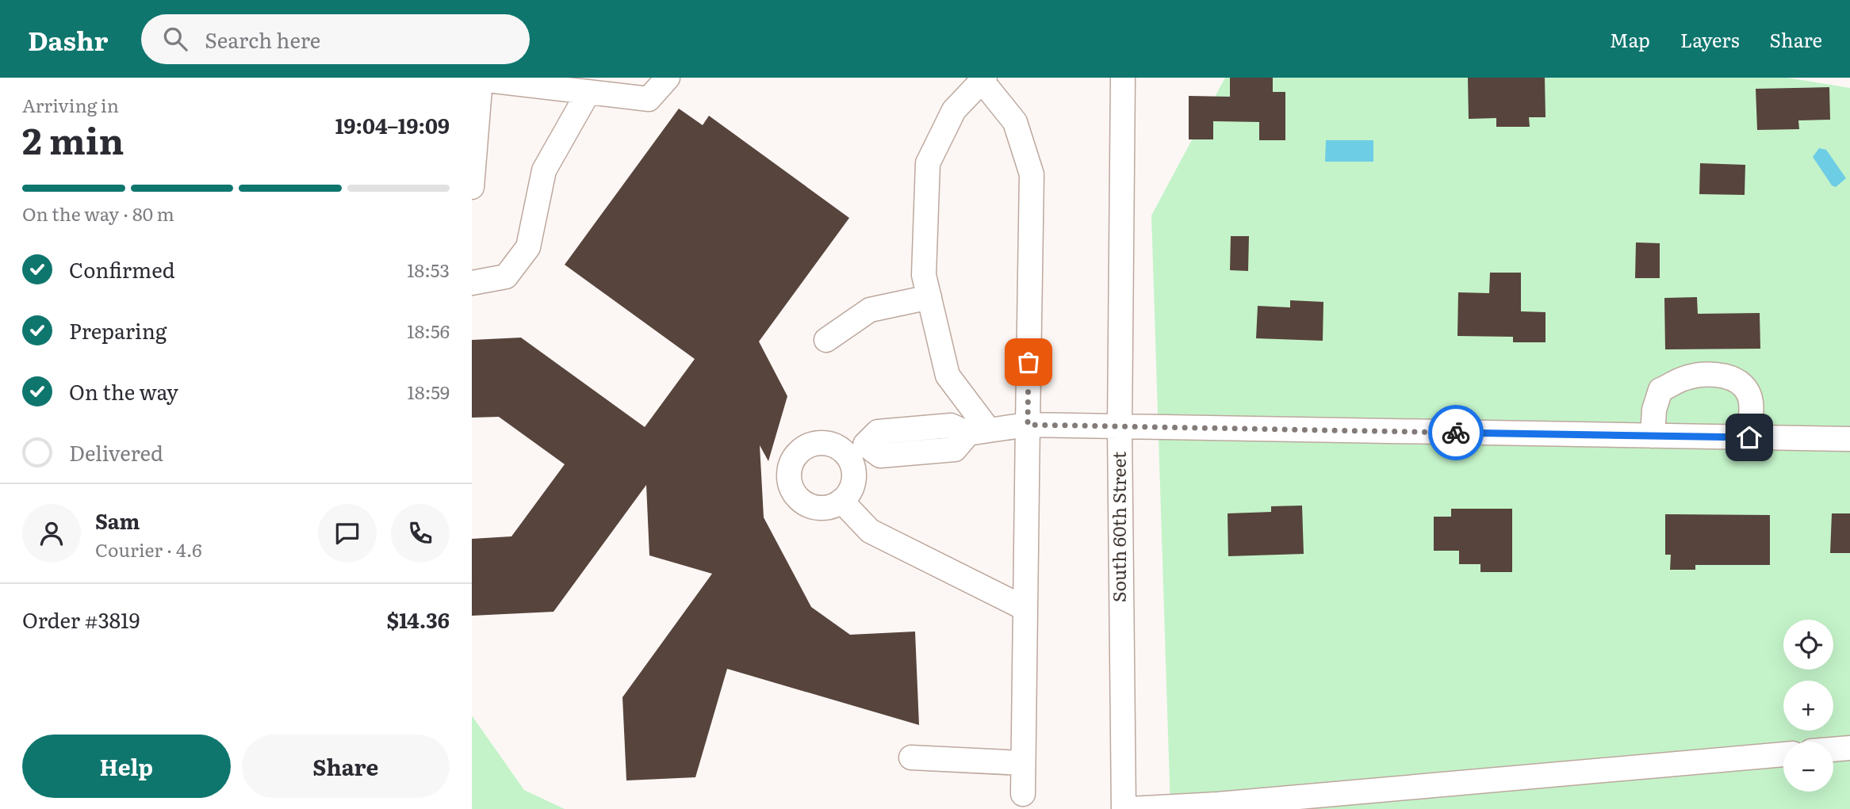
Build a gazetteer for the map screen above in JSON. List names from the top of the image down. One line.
{"streets":{"street":["South 60th Street"]},"page":{"header":"Dashr","search":"Search here","nav":["Map","Layers","Share"],"heading":["2 min","Arriving in","19:04–19:09"],"panel":["Sam","Courier · 4.6","Order #3819","$14.36"],"bar":"On the way · 80 m","list":[["Confirmed","18:53"],["Preparing","18:56"],["On the way","18:59"],"Delivered"],"map_buttons":["+","−"],"buttons":["Help","Share"]}}
